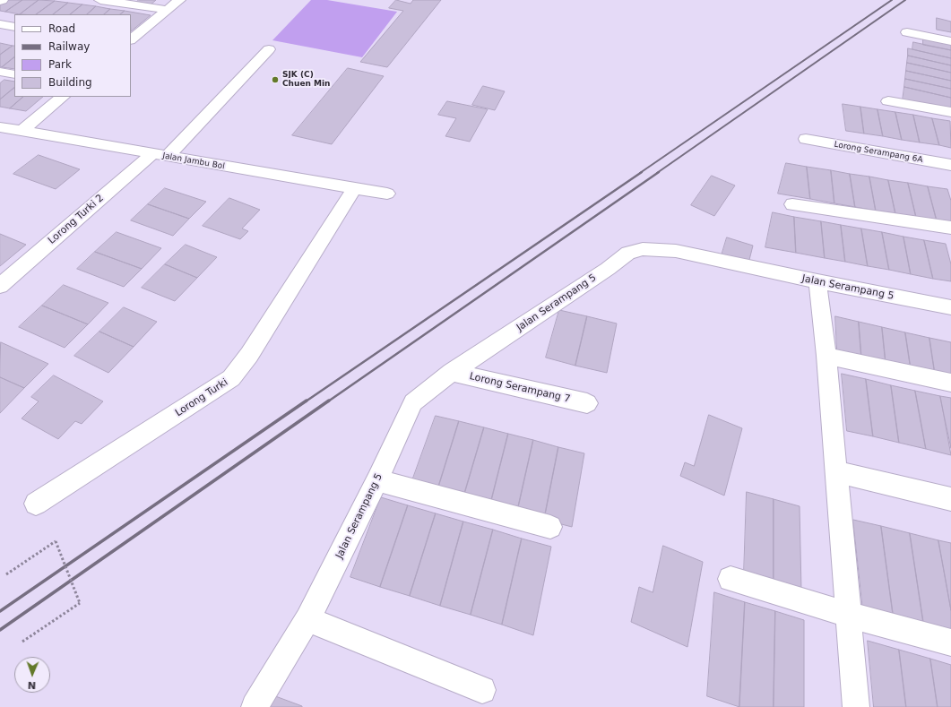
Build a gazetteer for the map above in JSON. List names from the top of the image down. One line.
{"streets":{"street":["Lorong Serampang 6A","Jalan Jambu Bol","Lorong Turki 2","Jalan Serampang 5","Lorong Serampang 7","Lorong Turki"]},"crossings":[["Jalan Jambu Bol","Lorong Turki 2"],["Jalan Jambu Bol","Lorong Turki"],["Jalan Serampang 5","Lorong Serampang 7"]],"places":["SJK (C) Chuen Min"],"legend":["Road","Railway","Park","Building"],"north":"bottom"}
